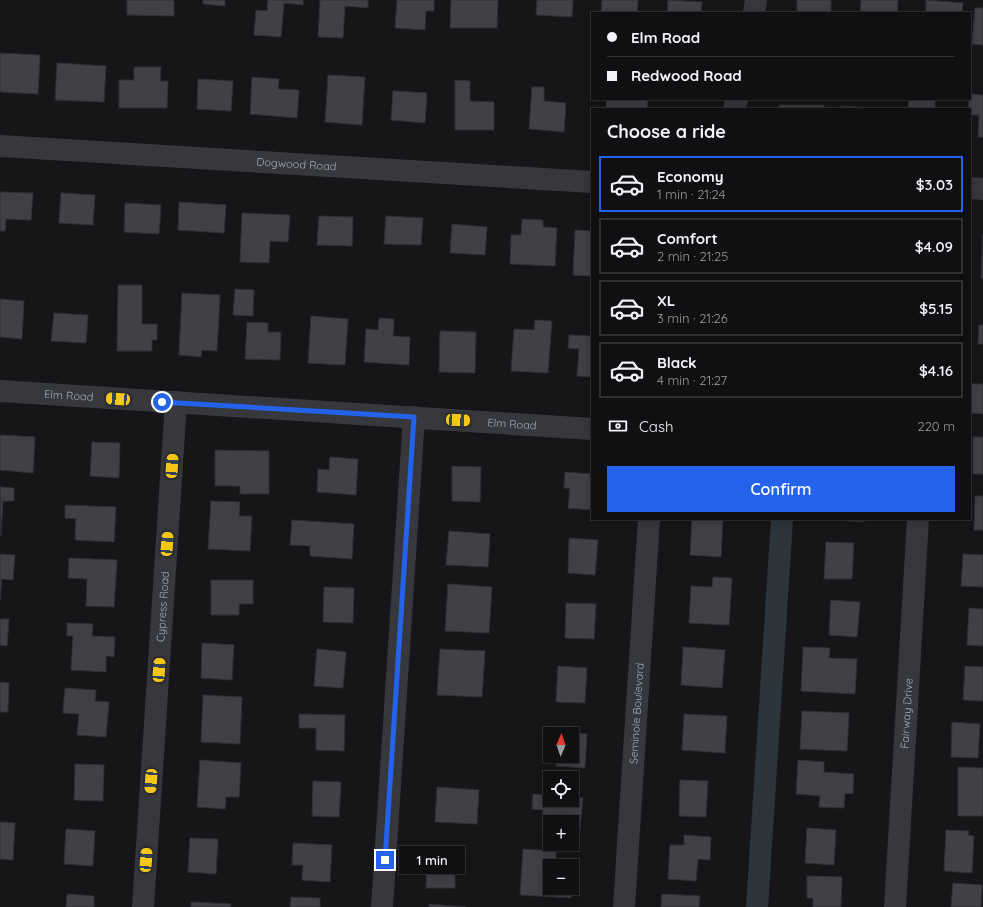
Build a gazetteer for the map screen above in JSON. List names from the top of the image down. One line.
{"streets":{"street":["Dogwood Road","Elm Road","Cypress Road","Seminole Boulevard","Fairway Drive"]},"crossings":[["Elm Road","Cypress Road"]],"north":"top","page":{"banner":["Elm Road","Redwood Road"],"heading":"Choose a ride","list":[{"name":"Economy","note":"1 min · 21:24","value":"$3.03"},{"name":"Comfort","note":"2 min · 21:25","value":"$4.09"},{"name":"XL","note":"3 min · 21:26","value":"$5.15"},{"name":"Black","note":"4 min · 21:27","value":"$4.16"}],"pay":["Cash","220 m"],"buttons":"Confirm","map_buttons":["+","−"],"bubble":"1 min"}}
